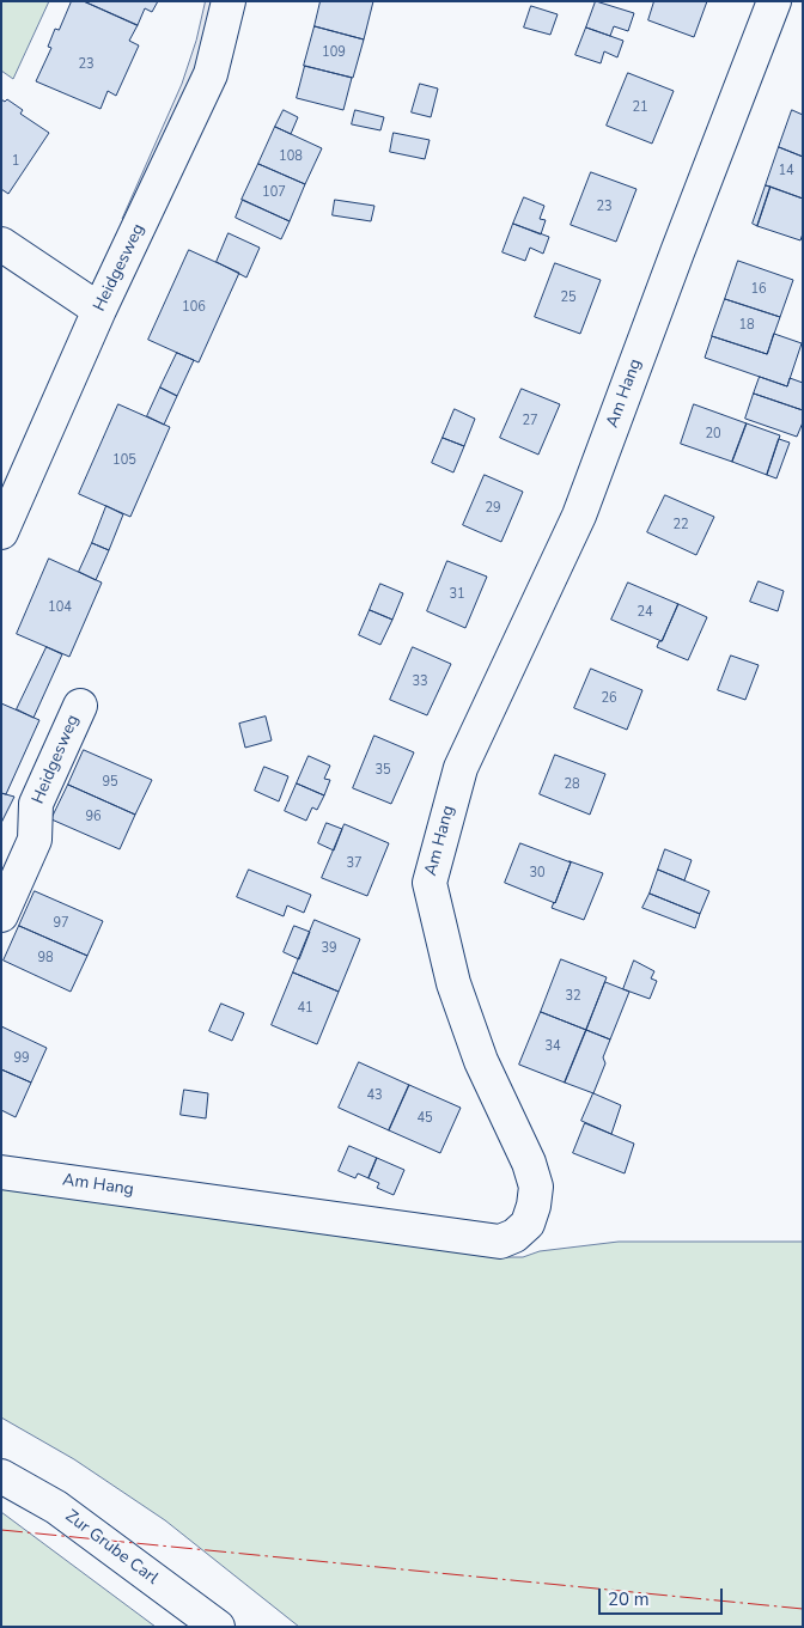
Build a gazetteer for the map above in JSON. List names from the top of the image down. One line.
{"streets":{"street":["Heidgesweg","Am Hang","Zur Grube Carl"]},"house_numbers":["109","23","21","108","1","14","107","23","16","25","106","18","27","20","105","29","22","31","104","24","33","26","35","95","28","96","37","30","97","39","98","32","41","34","99","43","45"],"scale_bar":"20 m"}
